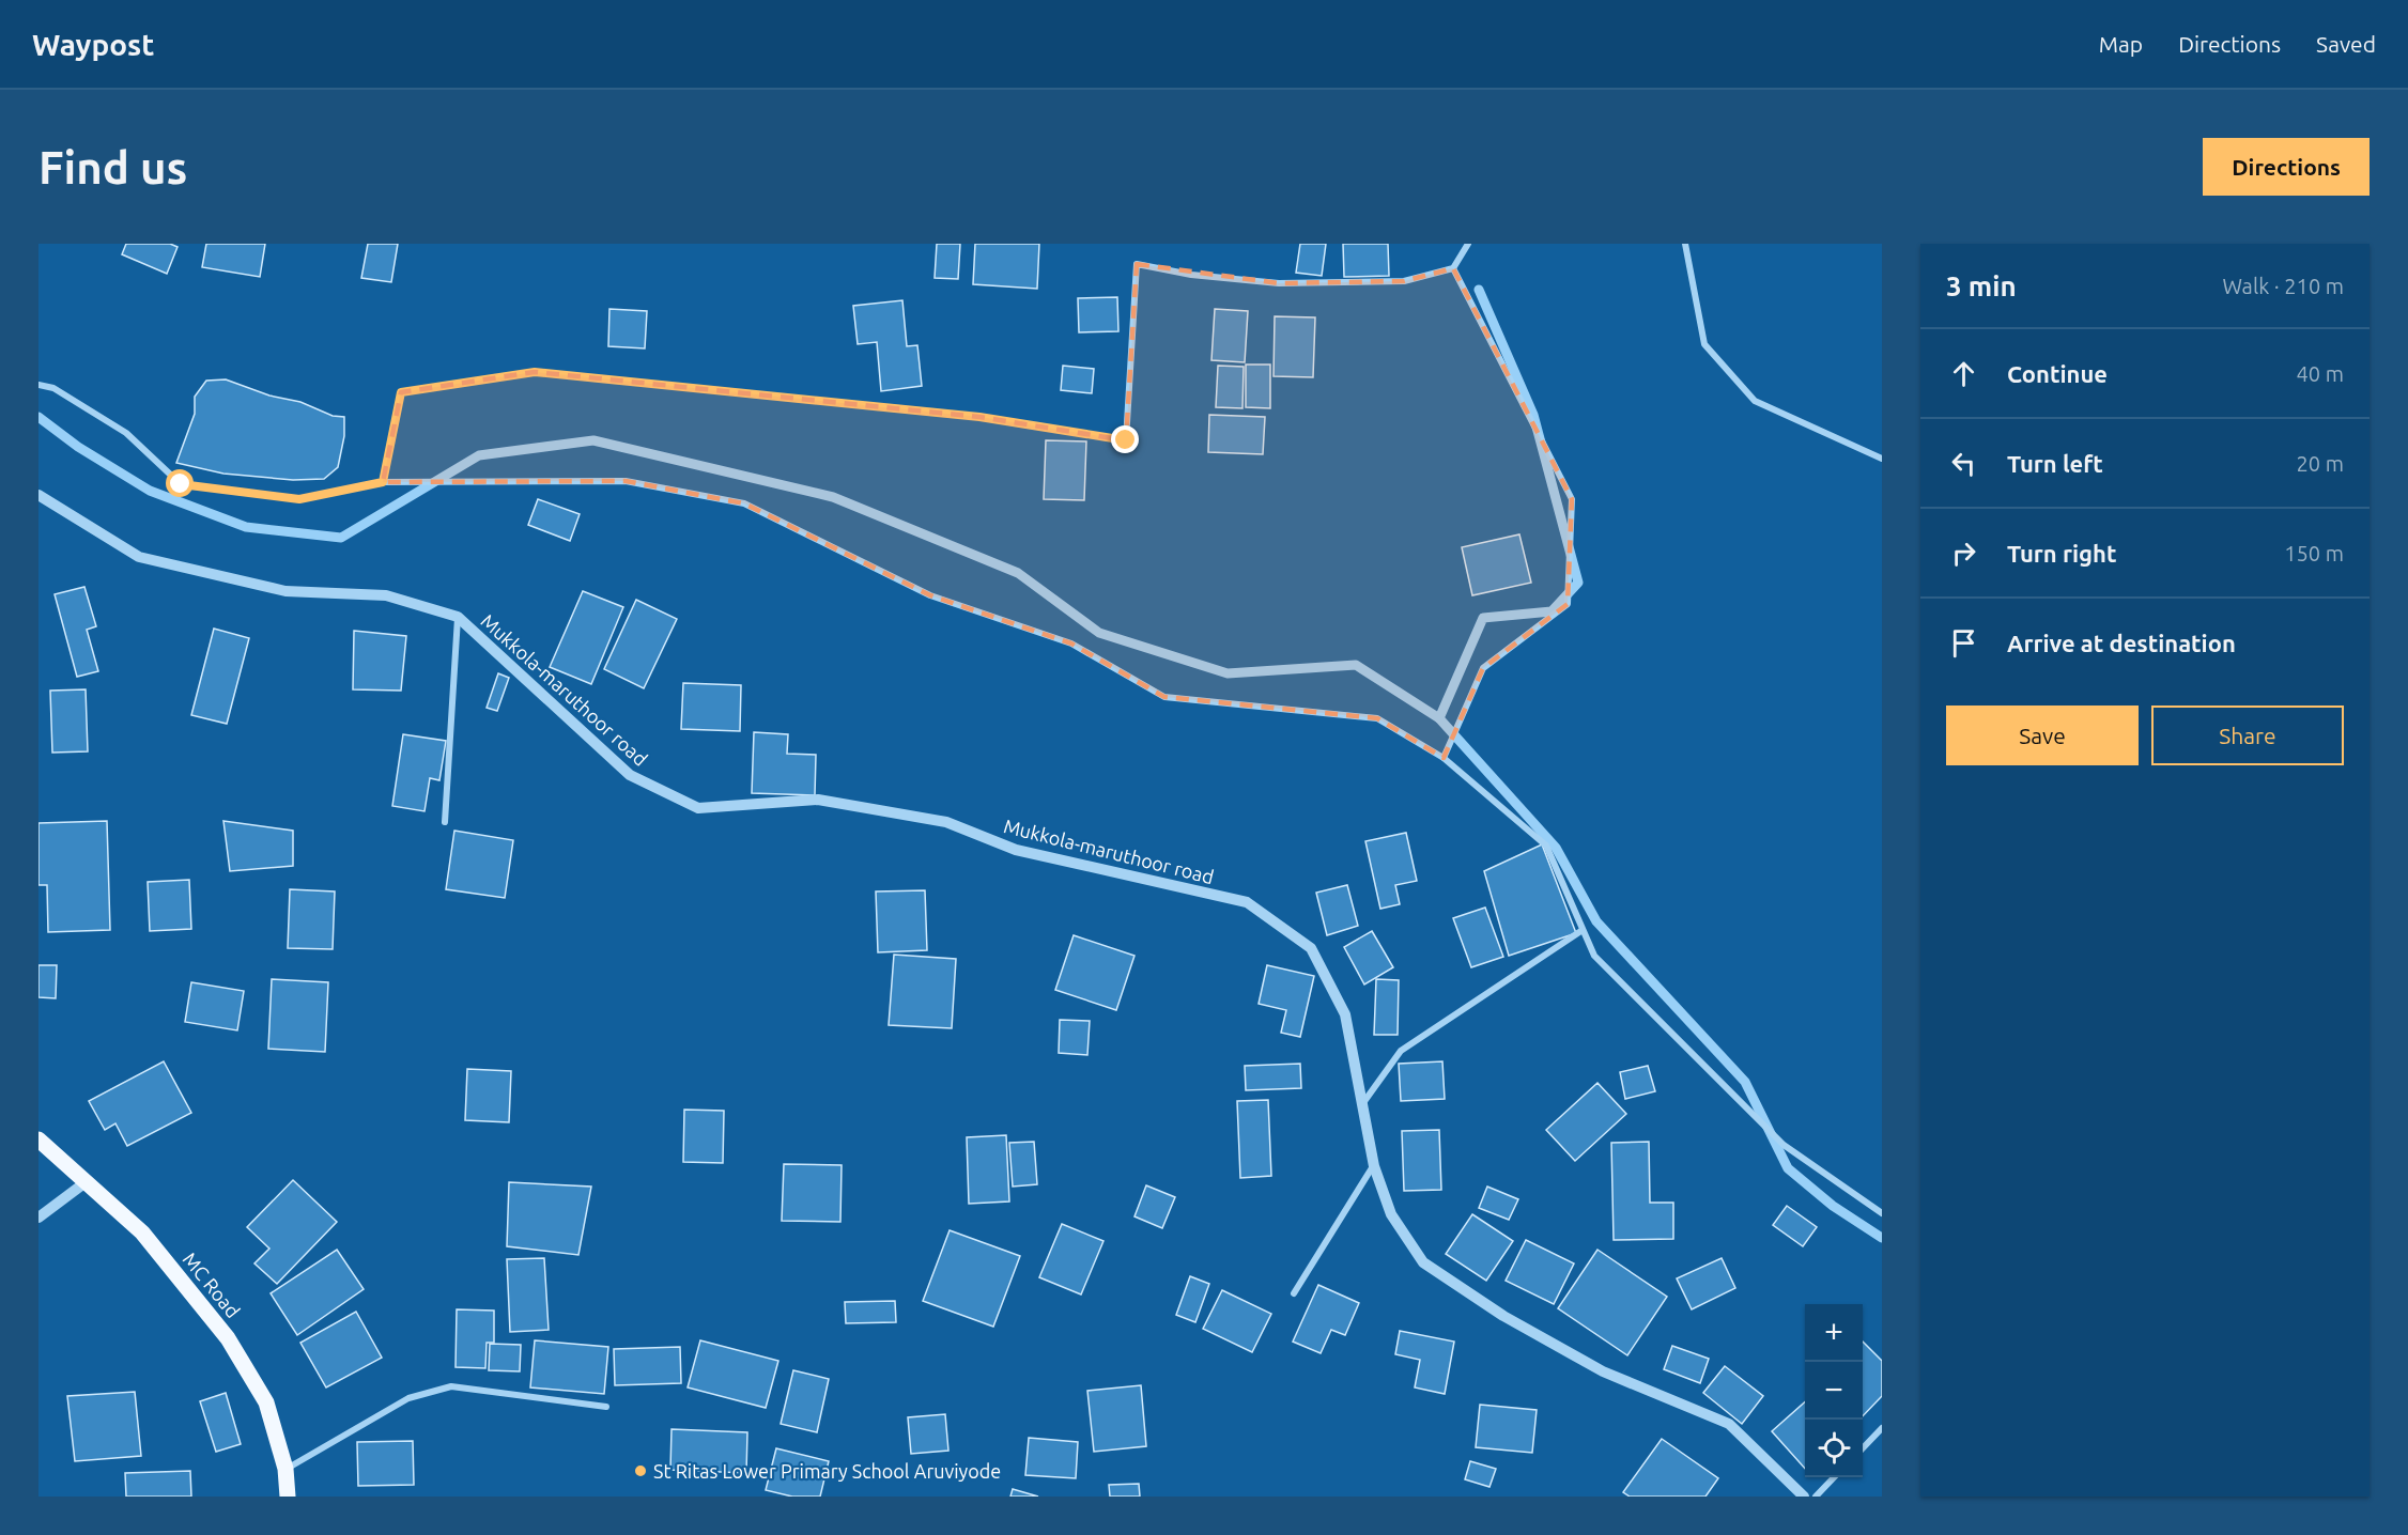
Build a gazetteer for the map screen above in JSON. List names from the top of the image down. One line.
{"streets":{"main road":["MC Road"],"street":["Mukkola-maruthoor road"]},"places":["St Ritas Lower Primary School Aruviyode"],"page":{"header":"Waypost","nav":["Map","Directions","Saved"],"buttons":["Directions",["Save","Share"]],"title":"Find us","heading":["3 min","Walk · 210 m"],"list":[["Continue","40 m"],["Turn left","20 m"],["Turn right","150 m"],"Arrive at destination"],"map_buttons":["+","−"]}}
